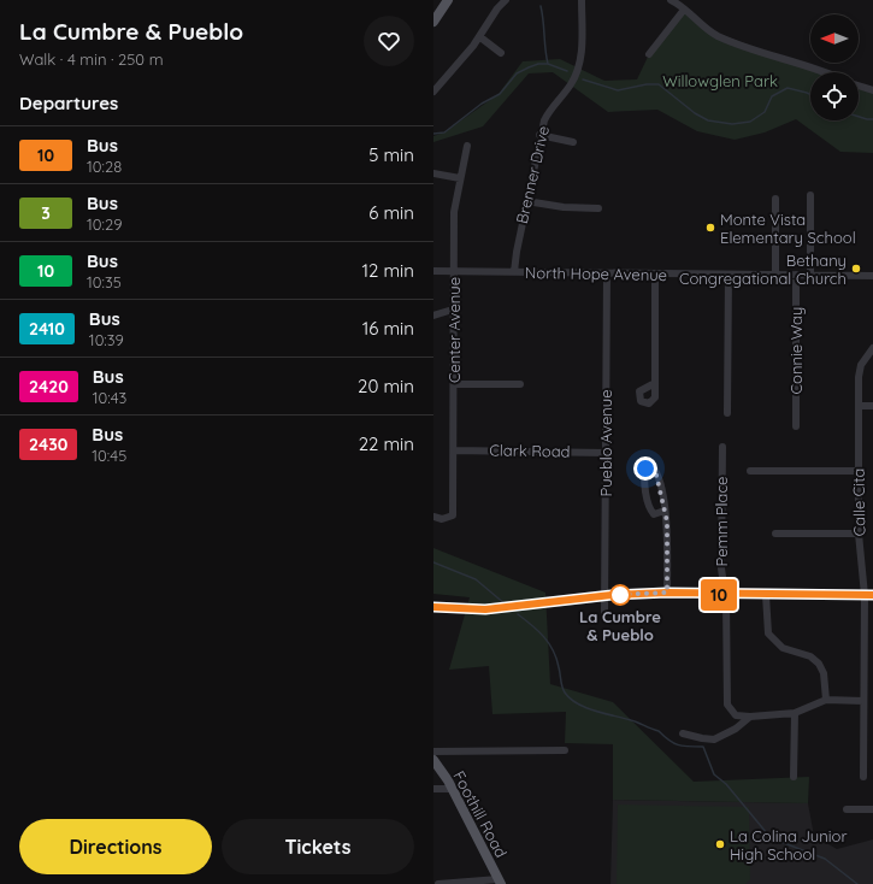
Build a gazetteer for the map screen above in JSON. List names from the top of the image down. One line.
{"streets":{"main road":["Foothill Road"],"street":["Brenner Drive","North Hope Avenue","Center Avenue","Connie Way","Pueblo Avenue","Clark Road","Calle Cita","Pemm Place"]},"crossings":[["Brenner Drive","North Hope Avenue"],["North Hope Avenue","Center Avenue"],["North Hope Avenue","Connie Way"],["North Hope Avenue","Pueblo Avenue"],["Center Avenue","Clark Road"],["Pueblo Avenue","Clark Road"]],"parks":["Willowglen Park"],"places":["Monte Vista Elementary School","Bethany Congregational Church","La Cumbre & Pueblo","La Colina Junior High School"],"lines":["bus line 10"],"north":"left","page":{"heading":[["La Cumbre & Pueblo","Walk · 4 min · 250 m"],"Departures"],"on_map":"10","list":[{"mark":"10","name":"Bus","note":"10:28","value":"5 min"},{"mark":"3","name":"Bus","note":"10:29","value":"6 min"},{"mark":"10","name":"Bus","note":"10:35","value":"12 min"},{"mark":"2410","name":"Bus","note":"10:39","value":"16 min"},{"mark":"2420","name":"Bus","note":"10:43","value":"20 min"},{"mark":"2430","name":"Bus","note":"10:45","value":"22 min"}],"buttons":["Directions","Tickets"]}}
